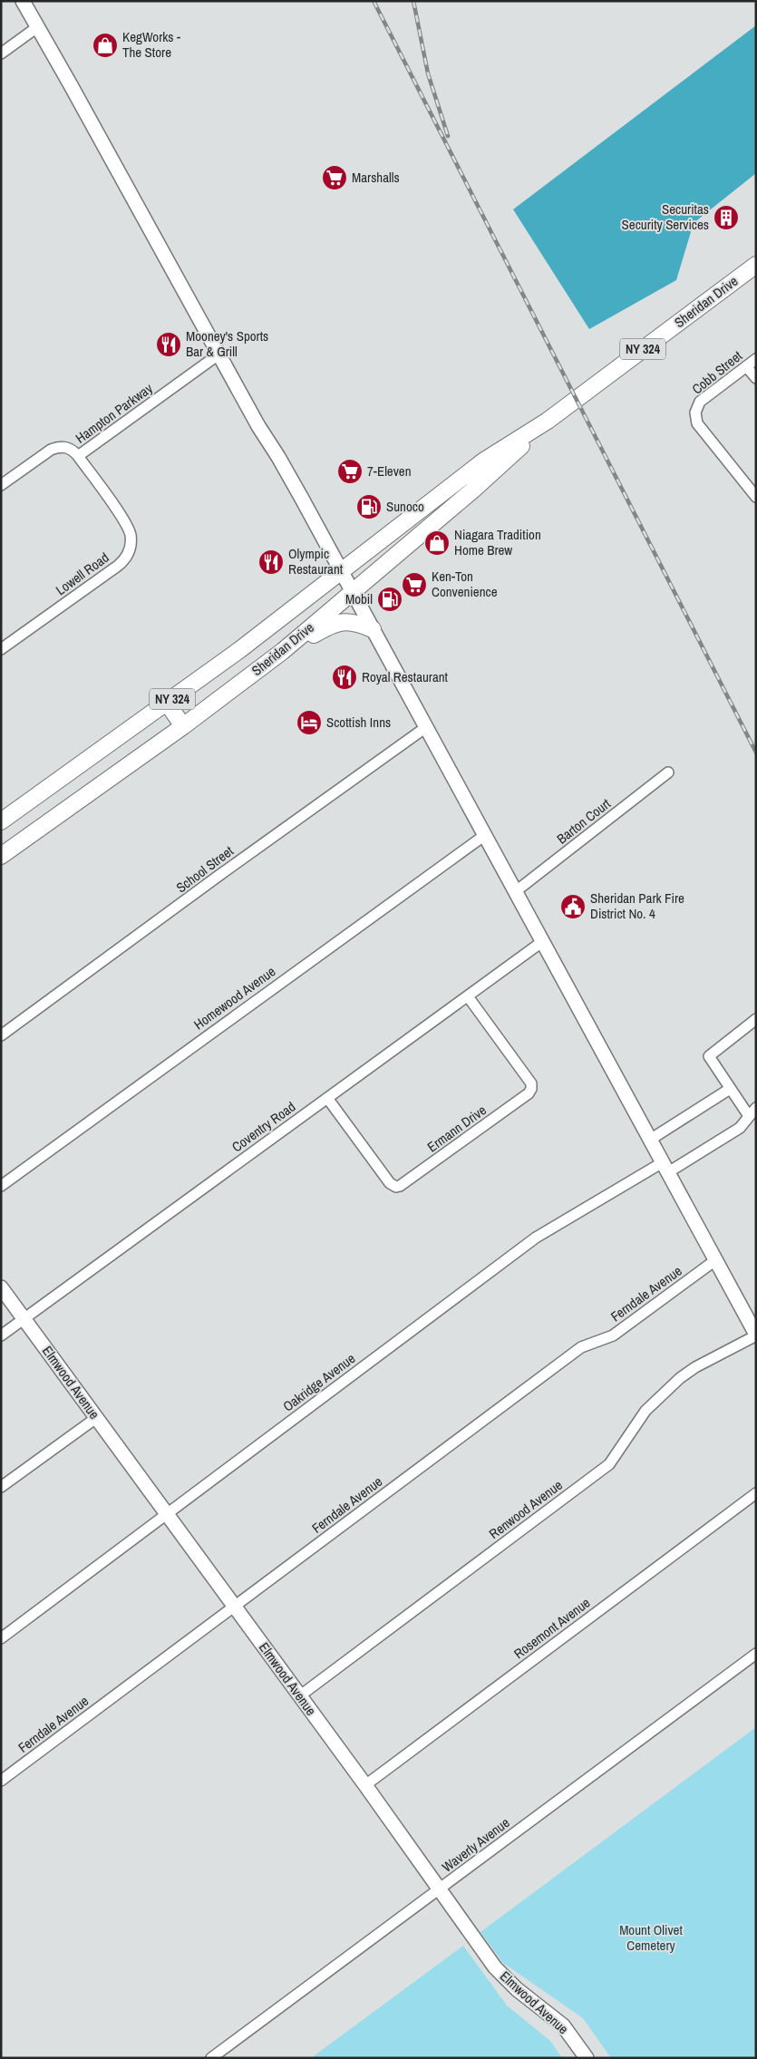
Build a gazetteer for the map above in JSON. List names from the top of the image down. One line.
{"streets":{"main road":["Sheridan Drive","NY 324","Elmwood Avenue"],"street":["Cobb Street","Hampton Parkway","Lowell Road","Barton Court","School Street","Homewood Avenue","Coventry Road","Ermann Drive","Ferndale Avenue","Oakridge Avenue","Renwood Avenue","Rosemont Avenue","Waverly Avenue"]},"crossings":[["Hampton Parkway","Lowell Road"],["Coventry Road","Ermann Drive"],["Coventry Road","Elmwood Avenue"],["Ferndale Avenue","Elmwood Avenue"],["Elmwood Avenue","Oakridge Avenue"],["Elmwood Avenue","Renwood Avenue"],["Elmwood Avenue","Rosemont Avenue"],["Elmwood Avenue","Waverly Avenue"]],"parks":["Mount Olivet Cemetery"],"places":{"shop":["KegWorks - The Store","Niagara Tradition Home Brew"],"supermarket":["Marshalls","7-Eleven","Ken-Ton Convenience"],"building":["Securitas Security Services"],"restaurant":["Mooney's Sports Bar & Grill","Olympic Restaurant","Royal Restaurant"],"fuel station":["Sunoco","Mobil"],"hotel":["Scottish Inns"],"public building":["Sheridan Park Fire District No. 4"]}}
